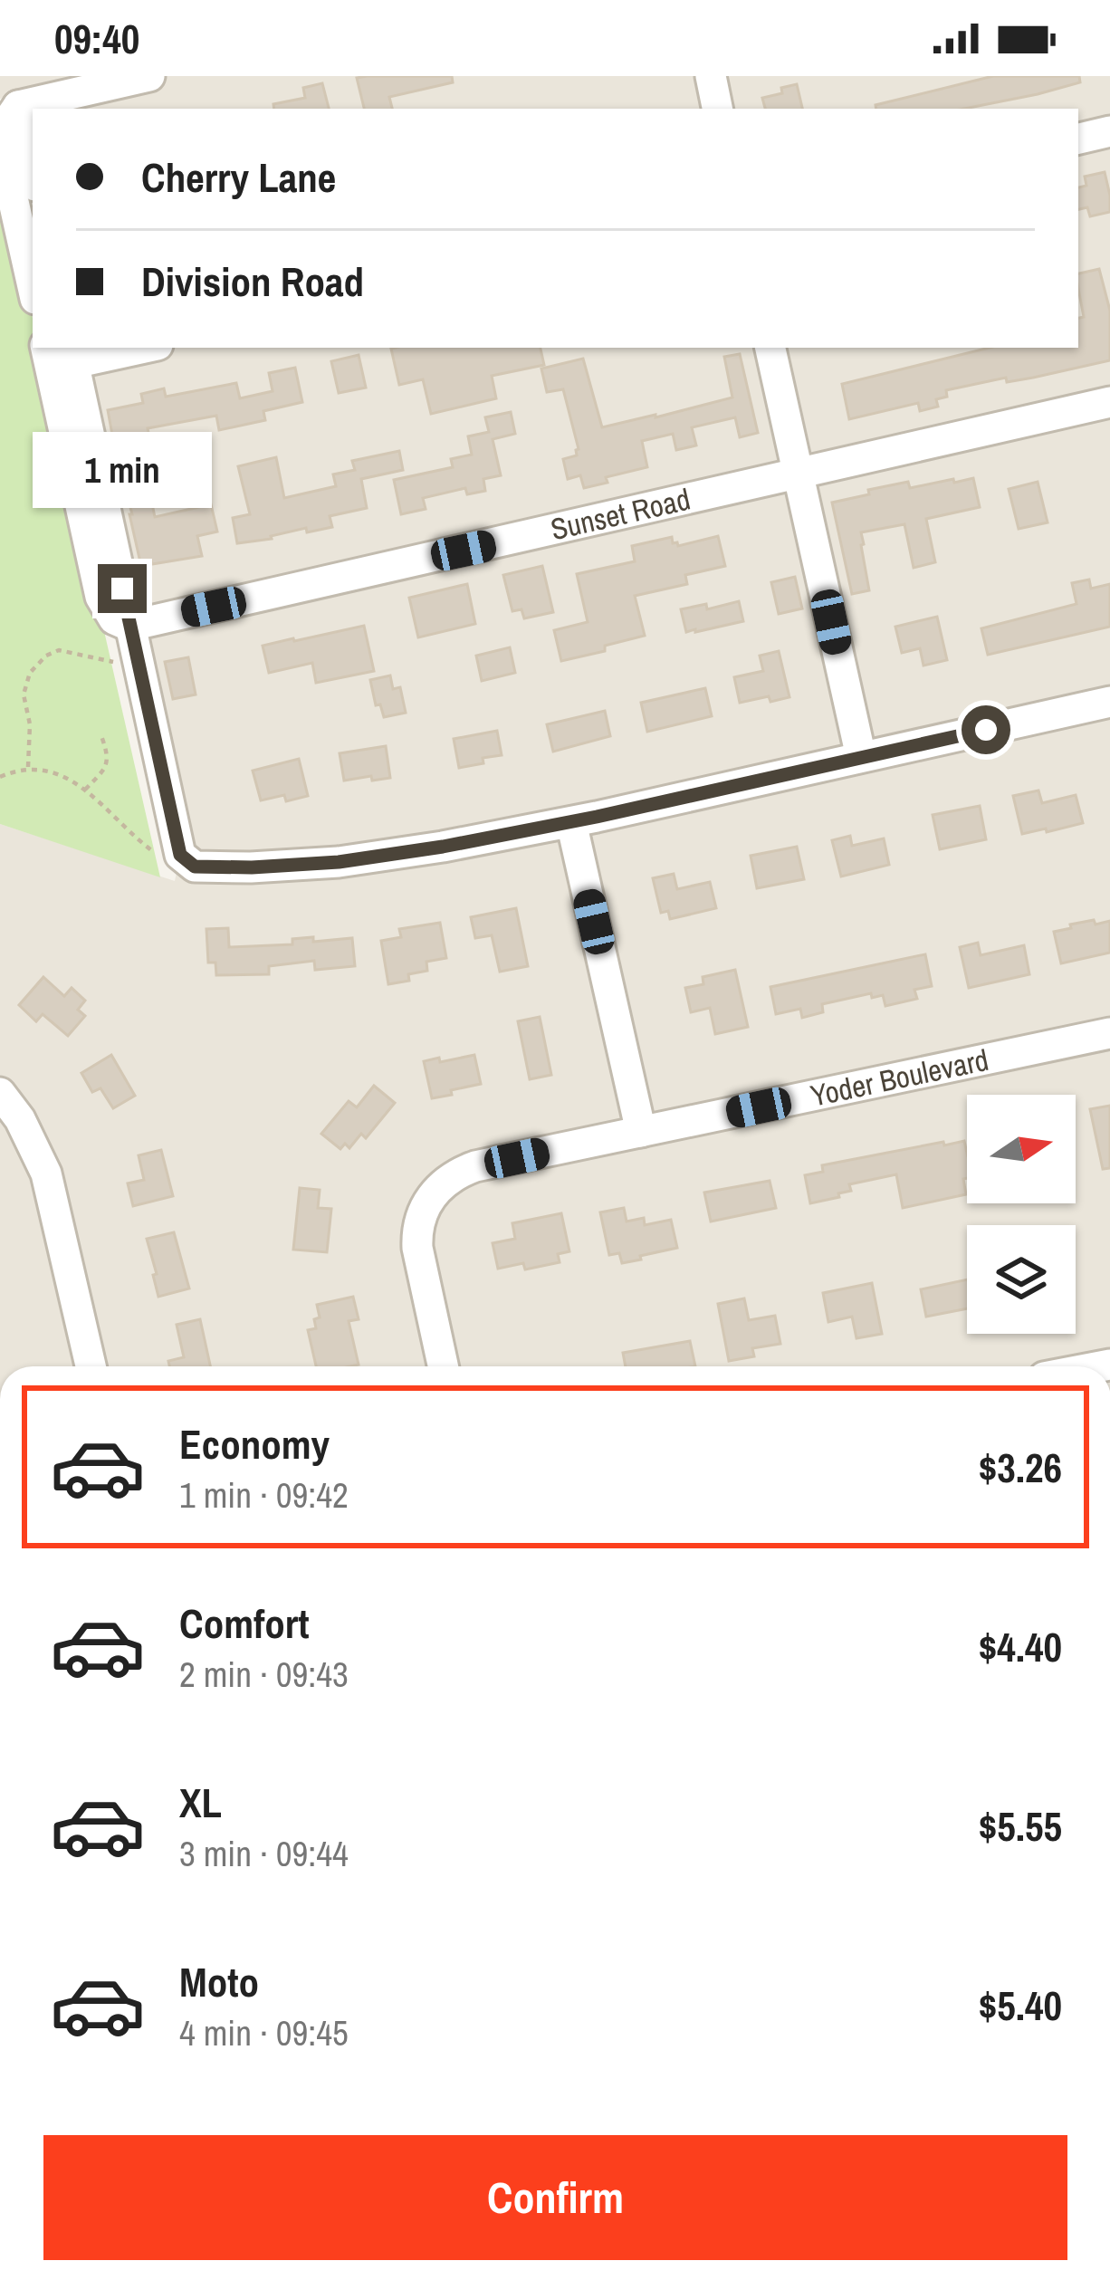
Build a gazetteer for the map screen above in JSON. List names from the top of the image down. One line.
{"streets":{"street":["Sunset Road","Yoder Boulevard"]},"north":"right","page":{"status":"09:40","banner":["Cherry Lane","Division Road"],"bubble":"1 min","list":[{"name":"Economy","note":"1 min · 09:42","value":"$3.26"},{"name":"Comfort","note":"2 min · 09:43","value":"$4.40"},{"name":"XL","note":"3 min · 09:44","value":"$5.55"},{"name":"Moto","note":"4 min · 09:45","value":"$5.40"}],"buttons":"Confirm"}}
